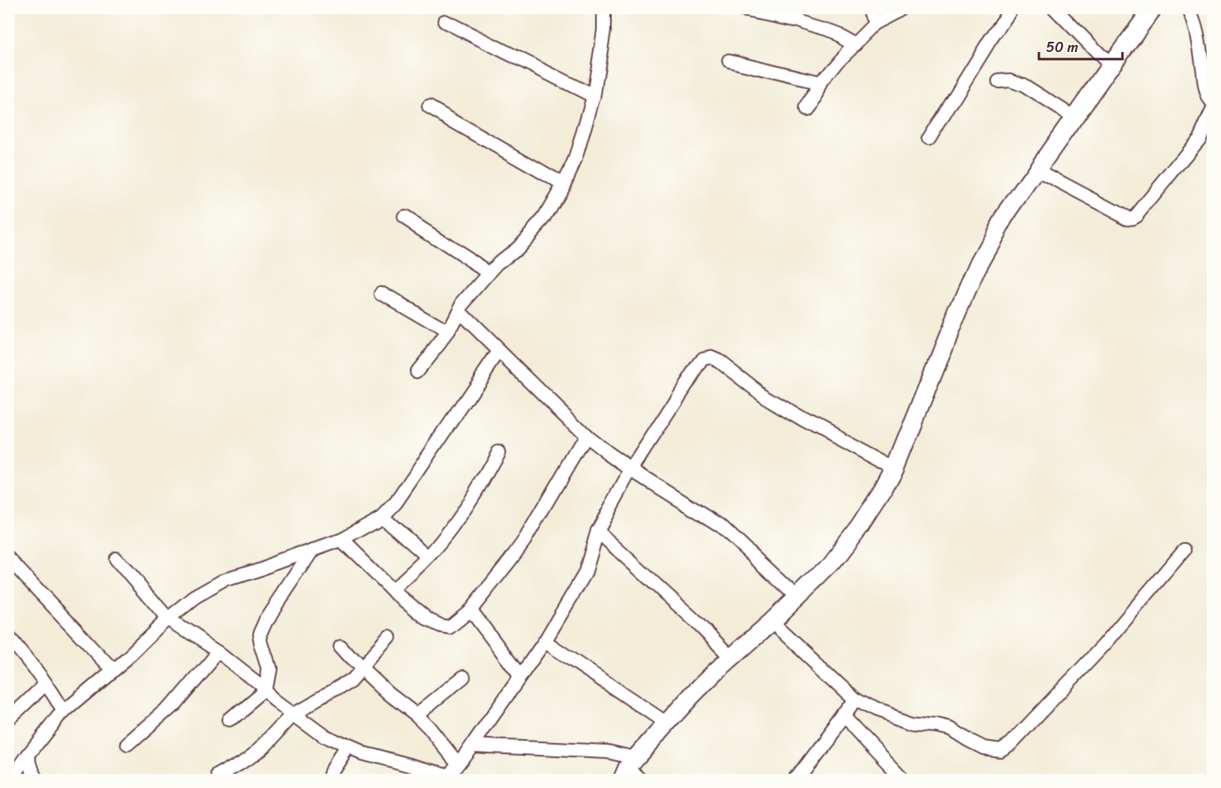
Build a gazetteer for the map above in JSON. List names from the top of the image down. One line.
{"scale_bar":"50 m"}
